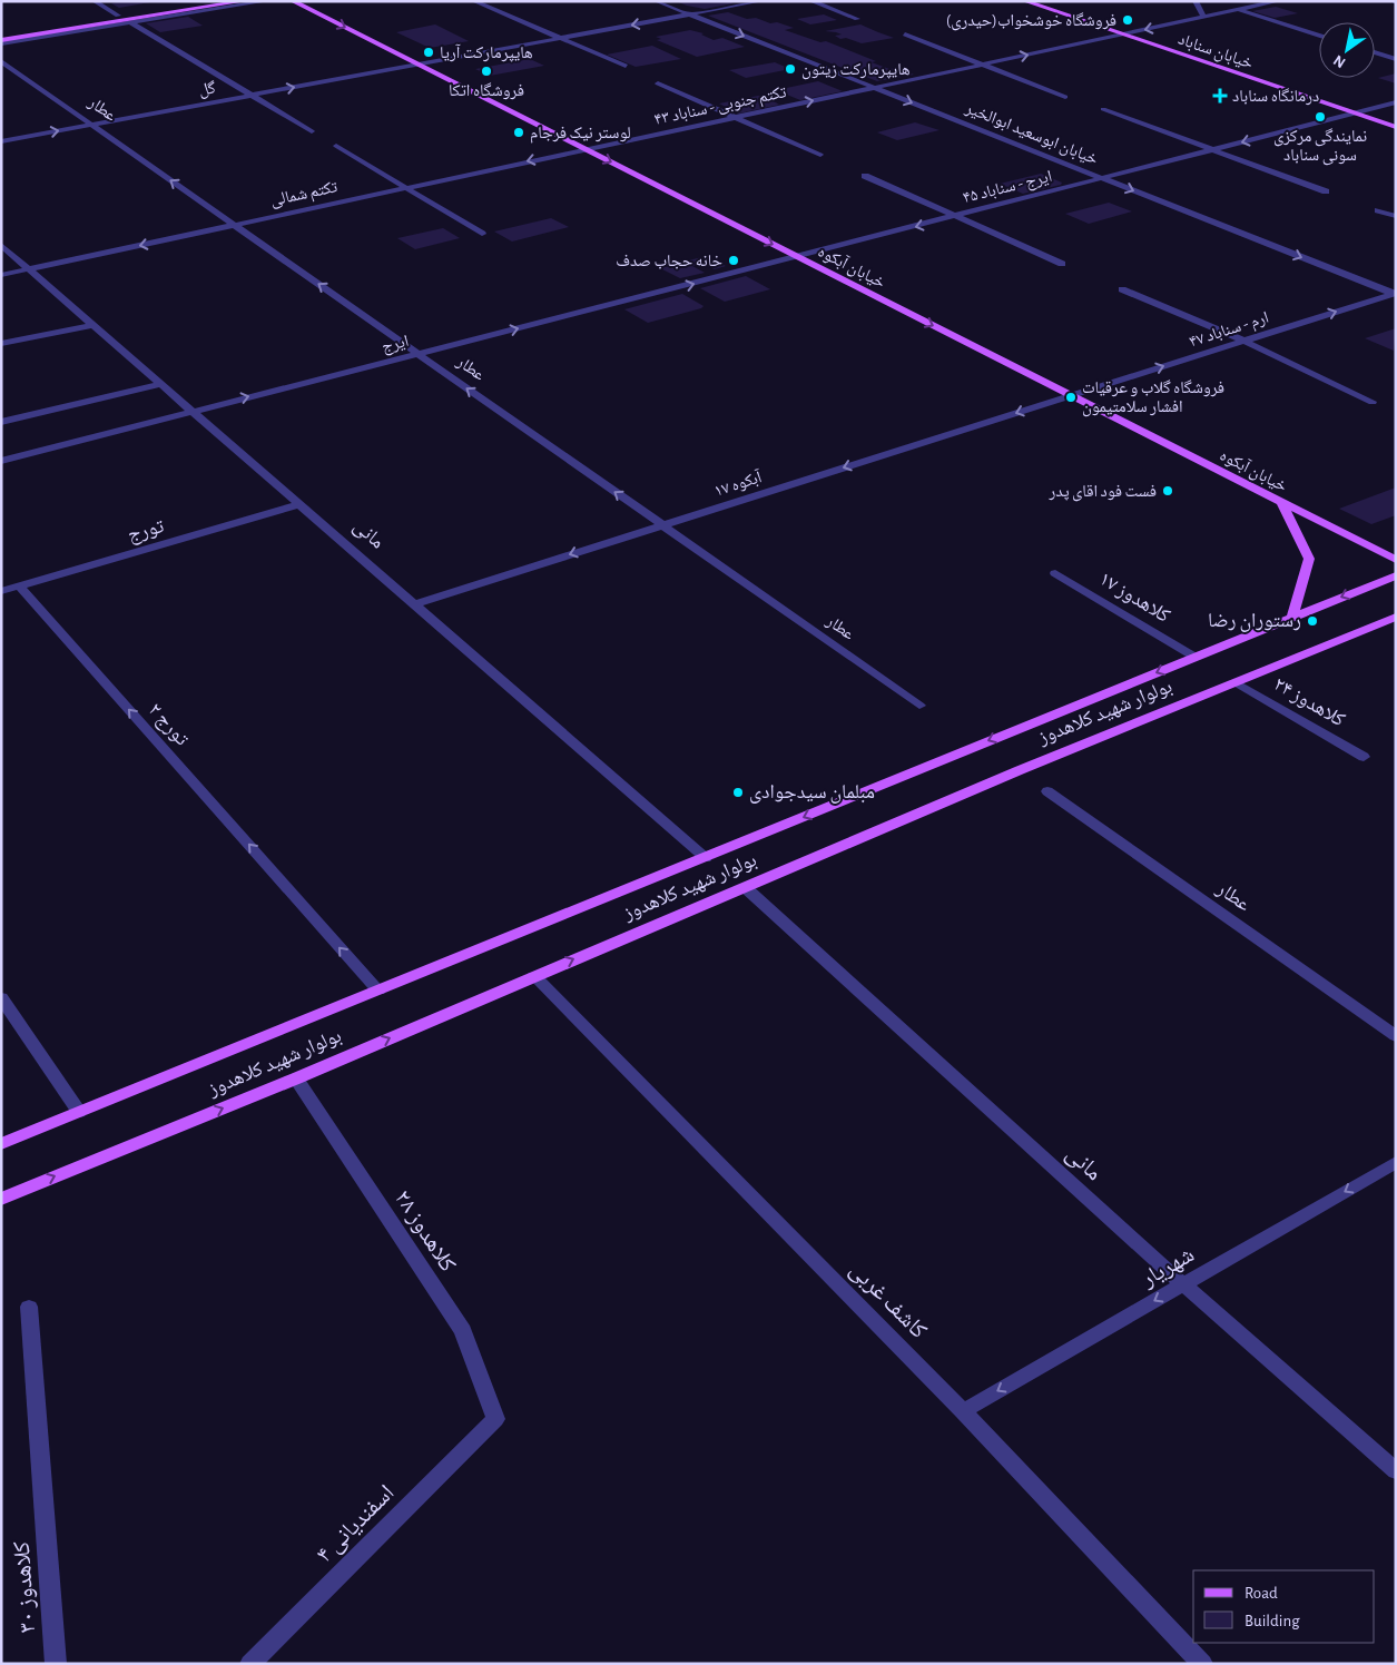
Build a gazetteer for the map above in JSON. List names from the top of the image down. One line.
{"streets":{"main road":["خیابان سناباد","خیابان آبکوه","بولوار شهید کلاهدوز"],"street":["گل","تکتم جنوبی - سناباد ۴۳","عطار","خیابان ابوسعید ابوالخیر","ایرج - سناباد ۴۵","تکتم شمالی","ارم - سناباد ۴۷","ایرج","آبکوه ۱۷","تورج","مانی","کلاهدوز ۱۷","کلاهدوز ۲۴","تورج ۲","کلاهدوز ۲۸","شهریار","کاشف غربی","اسفندیانی ۴","کلاهدوز ۳۰"]},"crossings":[["خیابان سناباد","تکتم جنوبی - سناباد ۴۳"],["خیابان سناباد","ایرج - سناباد ۴۵"],["گل","عطار"],["گل","خیابان ابوسعید ابوالخیر"],["گل","خیابان آبکوه"],["تکتم جنوبی - سناباد ۴۳","خیابان ابوسعید ابوالخیر"],["تکتم جنوبی - سناباد ۴۳","تکتم شمالی"],["تکتم جنوبی - سناباد ۴۳","خیابان آبکوه"],["عطار","تکتم شمالی"],["عطار","ایرج"],["عطار","آبکوه ۱۷"],["خیابان ابوسعید ابوالخیر","ایرج - سناباد ۴۵"],["خیابان ابوسعید ابوالخیر","ارم - سناباد ۴۷"],["ایرج - سناباد ۴۵","خیابان آبکوه"],["ایرج - سناباد ۴۵","ایرج"],["تکتم شمالی","خیابان آبکوه"],["تکتم شمالی","مانی"],["خیابان آبکوه","ارم - سناباد ۴۷"],["خیابان آبکوه","ایرج"],["خیابان آبکوه","آبکوه ۱۷"],["ارم - سناباد ۴۷","آبکوه ۱۷"],["ایرج","مانی"],["آبکوه ۱۷","مانی"],["تورج","مانی"],["تورج","تورج ۲"],["مانی","بولوار شهید کلاهدوز"],["مانی","شهریار"],["کلاهدوز ۱۷","بولوار شهید کلاهدوز"],["کلاهدوز ۲۴","بولوار شهید کلاهدوز"],["بولوار شهید کلاهدوز","تورج ۲"],["بولوار شهید کلاهدوز","کلاهدوز ۲۸"],["بولوار شهید کلاهدوز","کاشف غربی"],["کلاهدوز ۲۸","اسفندیانی ۴"],["شهریار","کاشف غربی"]],"one_way":["ایرج - سناباد ۴۵","تکتم شمالی","خیابان آبکوه","ارم - سناباد ۴۷","ایرج","آبکوه ۱۷","تورج ۲","شهریار"],"places":{"other":["فروشگاه خوشخواب(حیدری)","هایپرمارکت آریا","هایپرمارکت زیتون","فروشگاه اتکا","نمایندگی مرکزی سونی سناباد","لوستر نیک فرجام","خانه حجاب صدف","فروشگاه گلاب و عرقیات افشار سلامتیمون","فست فود اقای پدر","رستوران رضا","مبلمان سیدجوادی"],"health":["درمانگاه سناباد"]},"legend":["Road","Building"],"north":"bottom left"}
